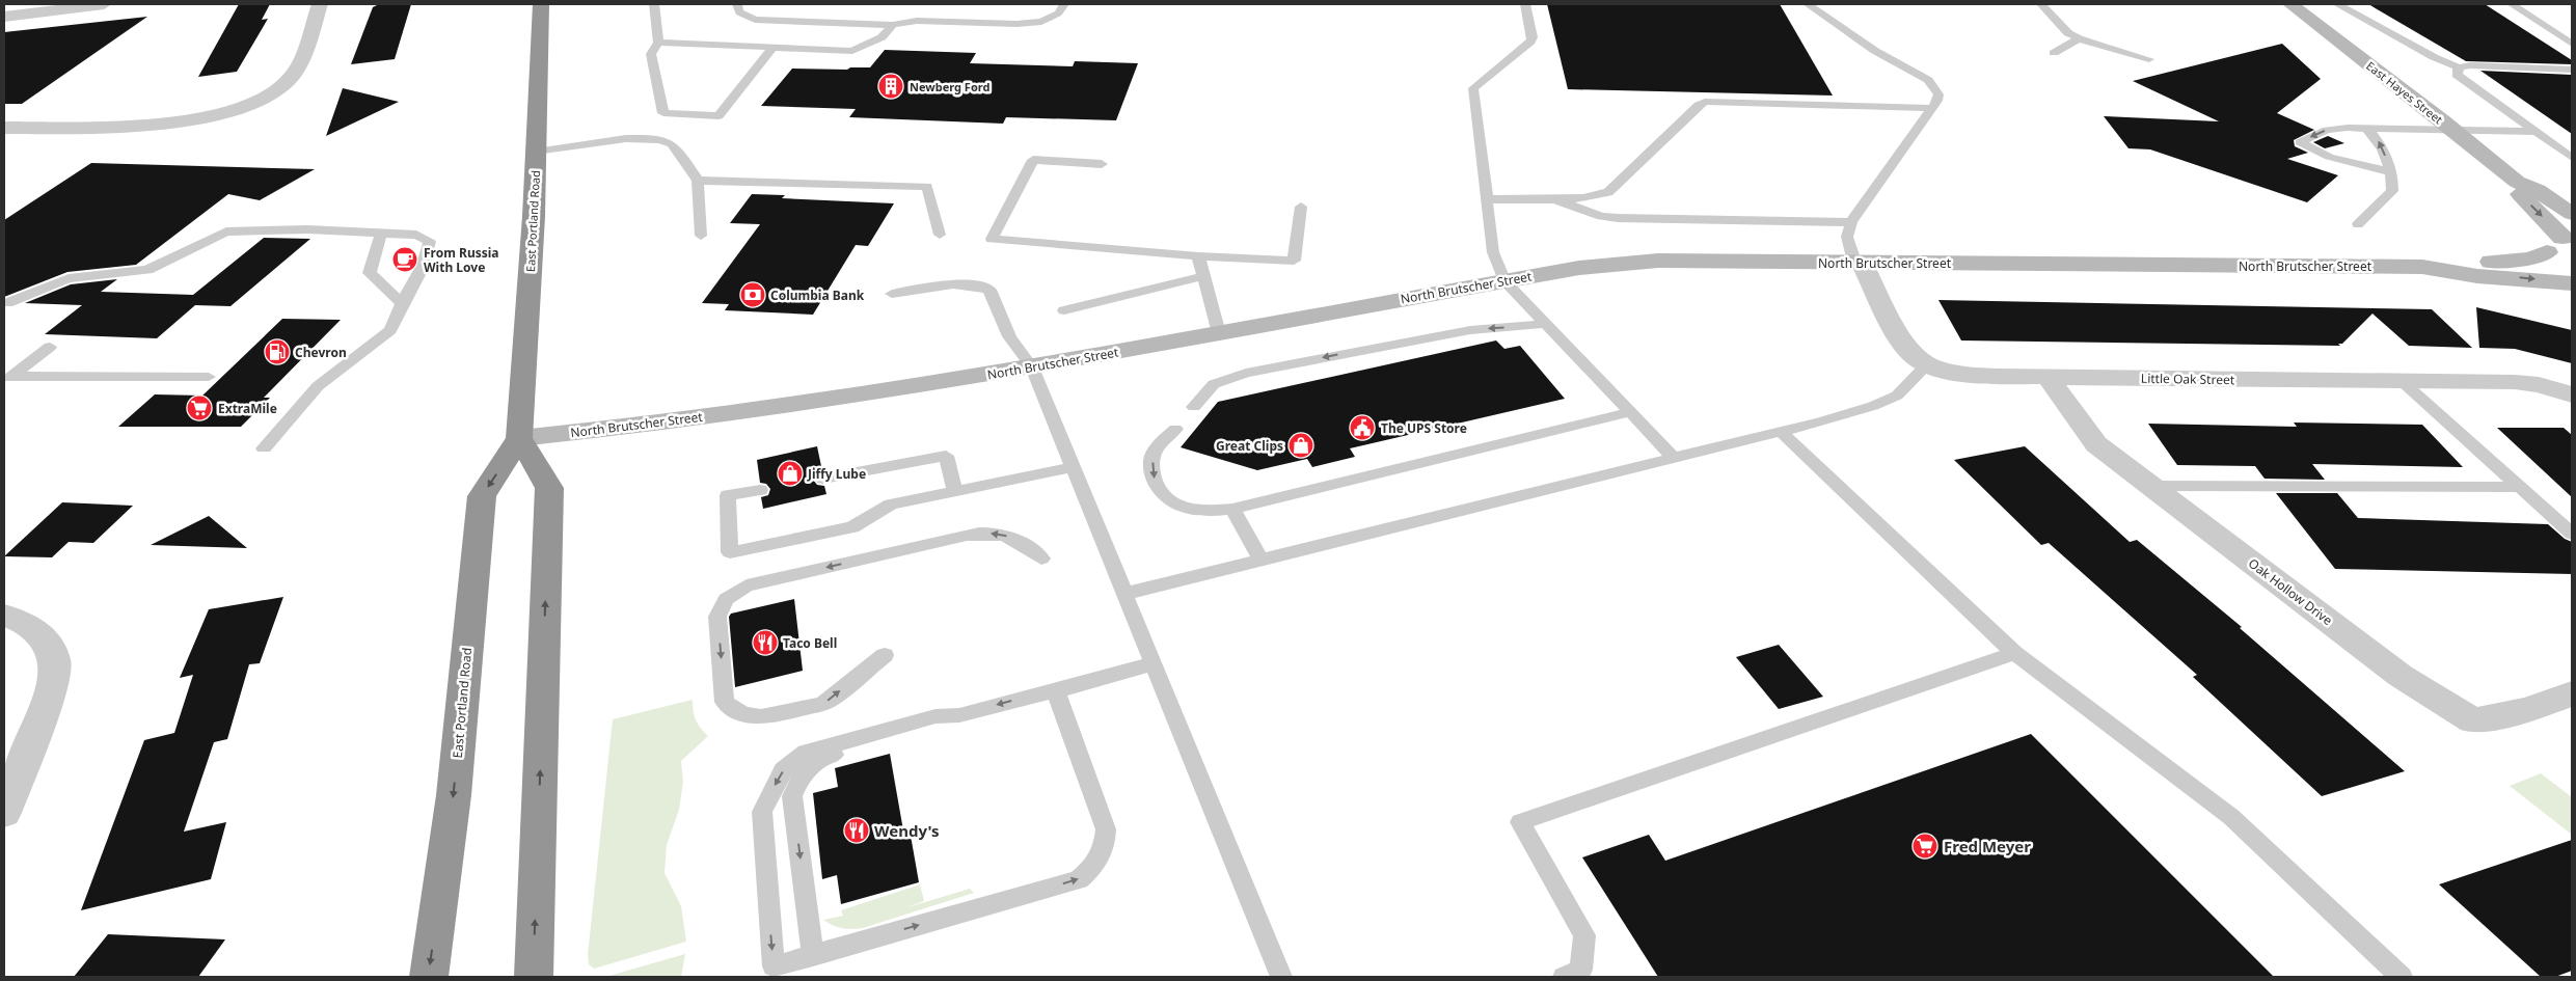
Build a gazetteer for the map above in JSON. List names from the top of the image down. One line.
{"streets":{"highway":["East Portland Road"],"street":["East Hayes Street","North Brutscher Street","Little Oak Street","Oak Hollow Drive"]},"crossings":[["East Hayes Street","North Brutscher Street"],["East Portland Road","North Brutscher Street"],["North Brutscher Street","Little Oak Street"],["Little Oak Street","Oak Hollow Drive"]],"places":{"building":["Newberg Ford"],"cafe":["From Russia With Love"],"bank":["Columbia Bank"],"fuel station":["Chevron"],"supermarket":["ExtraMile","Fred Meyer"],"public building":["The UPS Store"],"shop":["Great Clips","Jiffy Lube"],"restaurant":["Taco Bell","Wendy's"]}}
